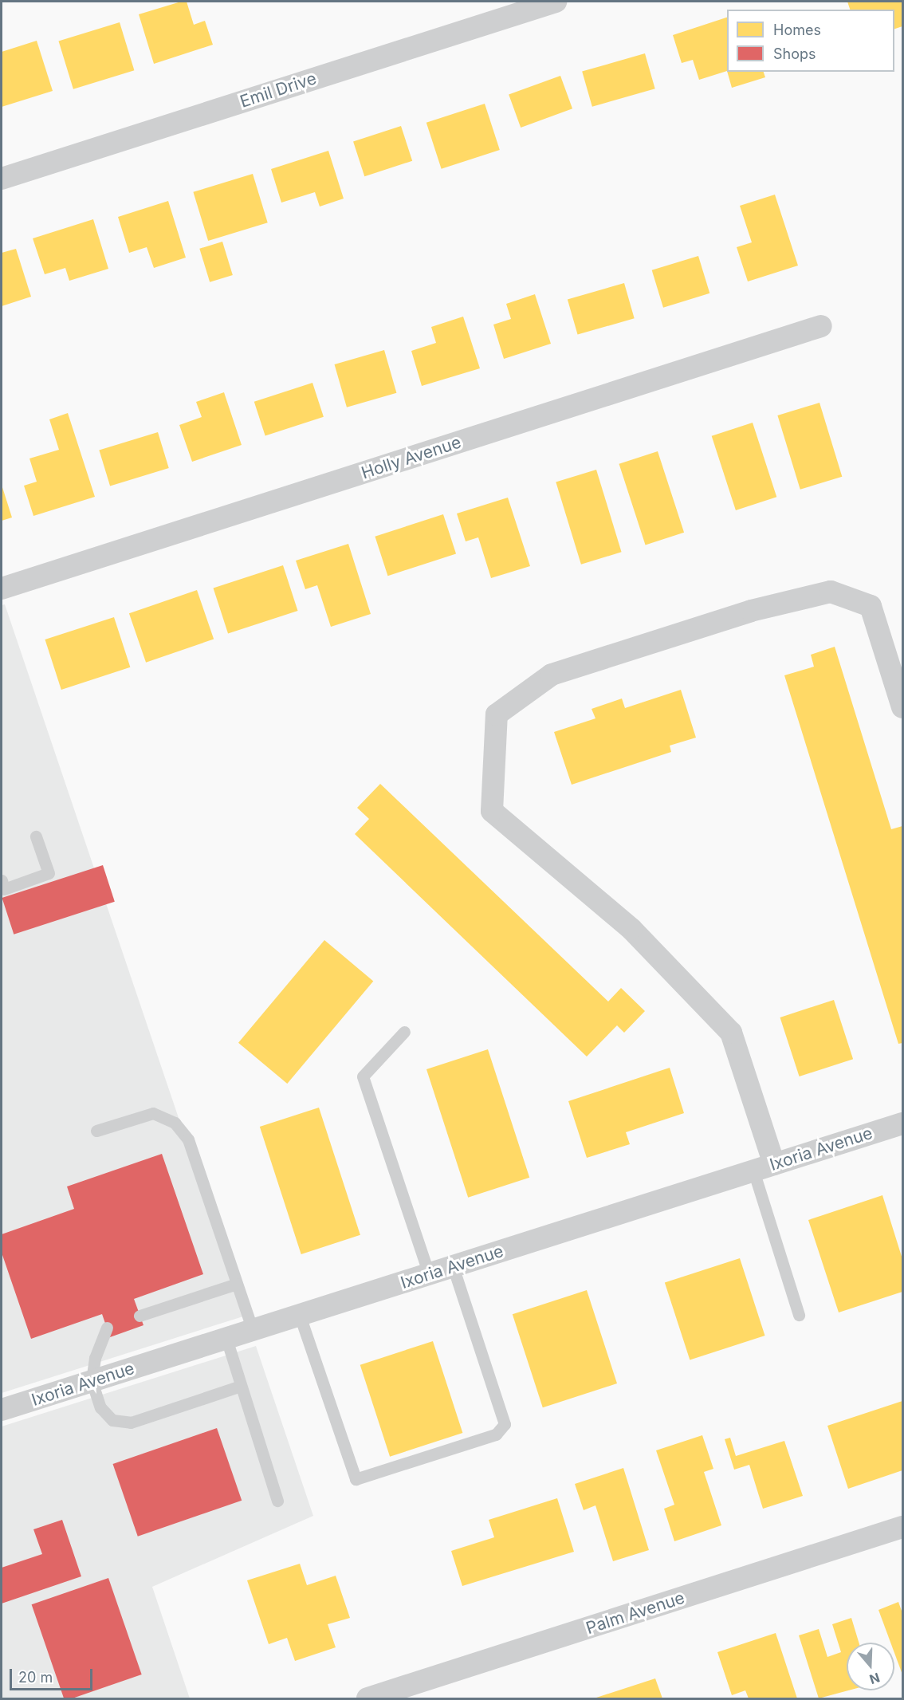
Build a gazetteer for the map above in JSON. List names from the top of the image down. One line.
{"streets":{"street":["Emil Drive","Holly Avenue","Ixoria Avenue","Palm Avenue"]},"legend":["Homes","Shops"],"scale_bar":"20 m","north":"bottom"}
